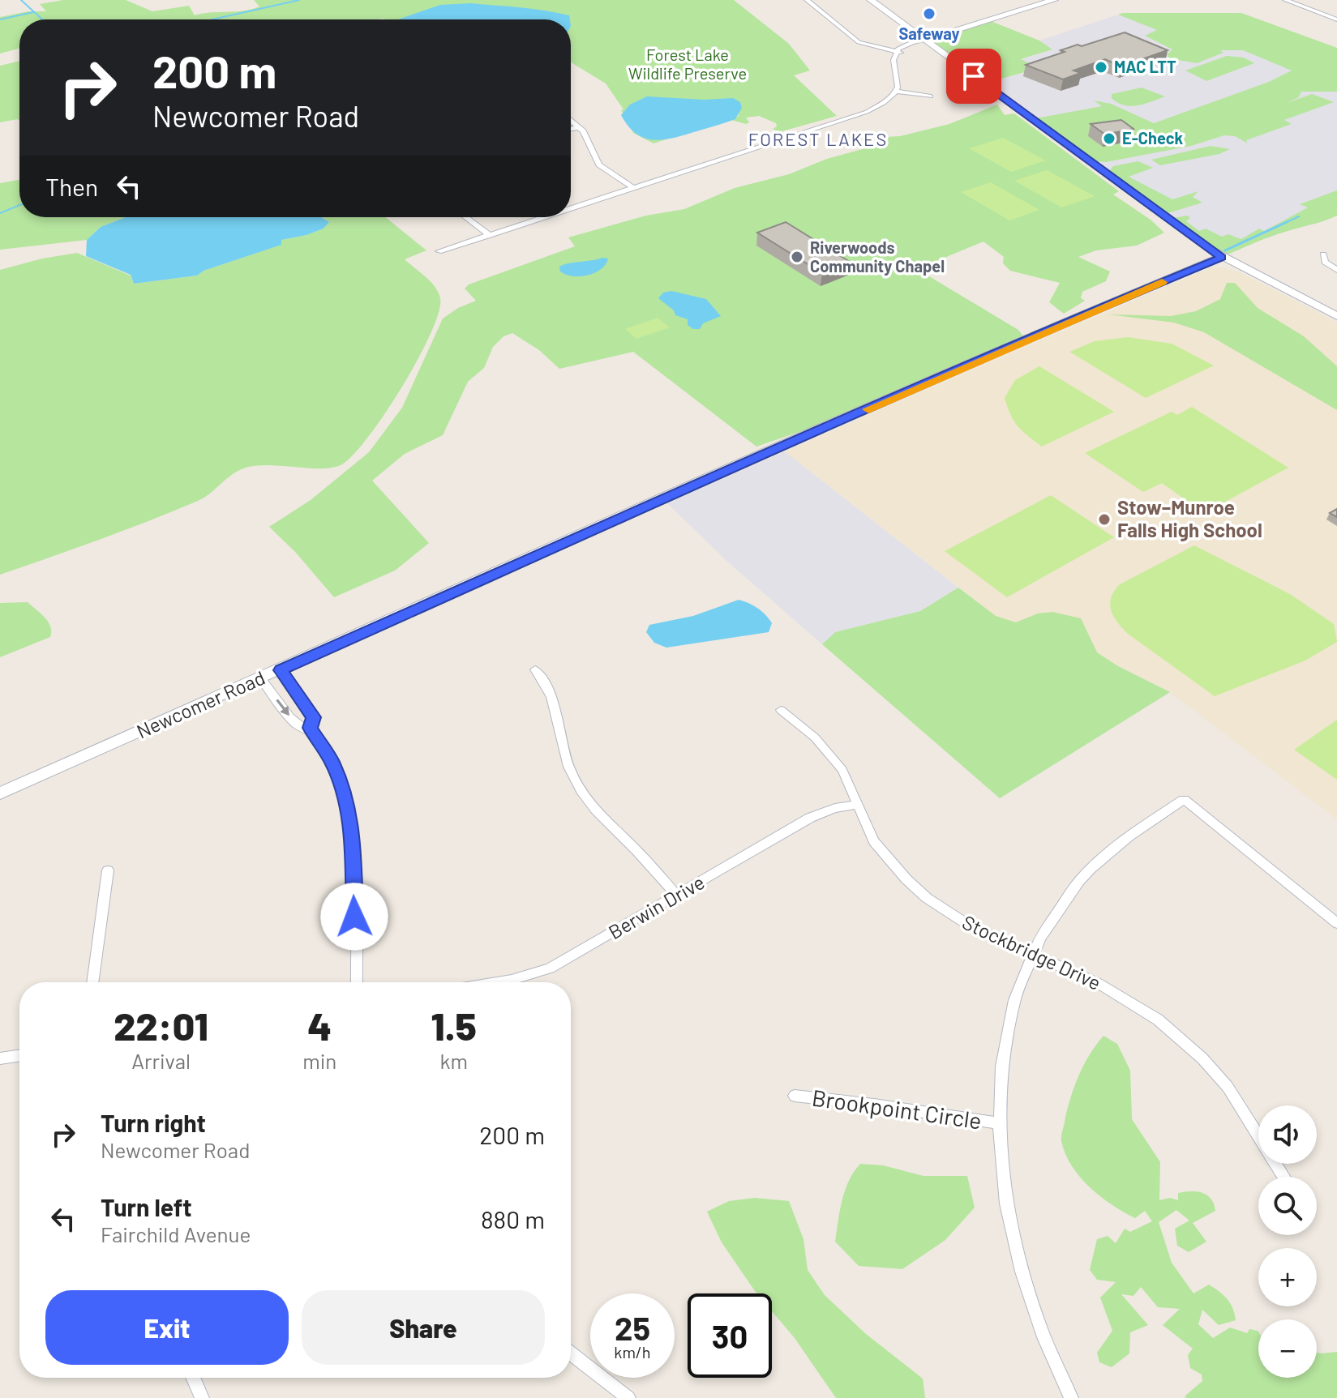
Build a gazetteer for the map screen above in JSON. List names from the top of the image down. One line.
{"streets":{"street":["Newcomer Road","Berwin Drive","Stockbridge Drive","Brookpoint Circle"]},"crossings":[["Berwin Drive","Stockbridge Drive"]],"districts":["FOREST LAKES"],"parks":["Forest Lake Wildlife Preserve"],"places":["Safeway","MAC LTT","E-Check","Riverwoods Community Chapel","Stow–Munroe Falls High School"],"page":{"turn":["200 m","Newcomer Road"],"then":"Then","eta":["22:01","Arrival","4","min","1.5","km"],"list":[{"name":"Turn right","note":"Newcomer Road","value":"200 m"},{"name":"Turn left","note":"Fairchild Avenue","value":"880 m"}],"map_buttons":["+","−"],"buttons":["Exit","Share"],"speed":"25 km/h","limit":"30"}}
